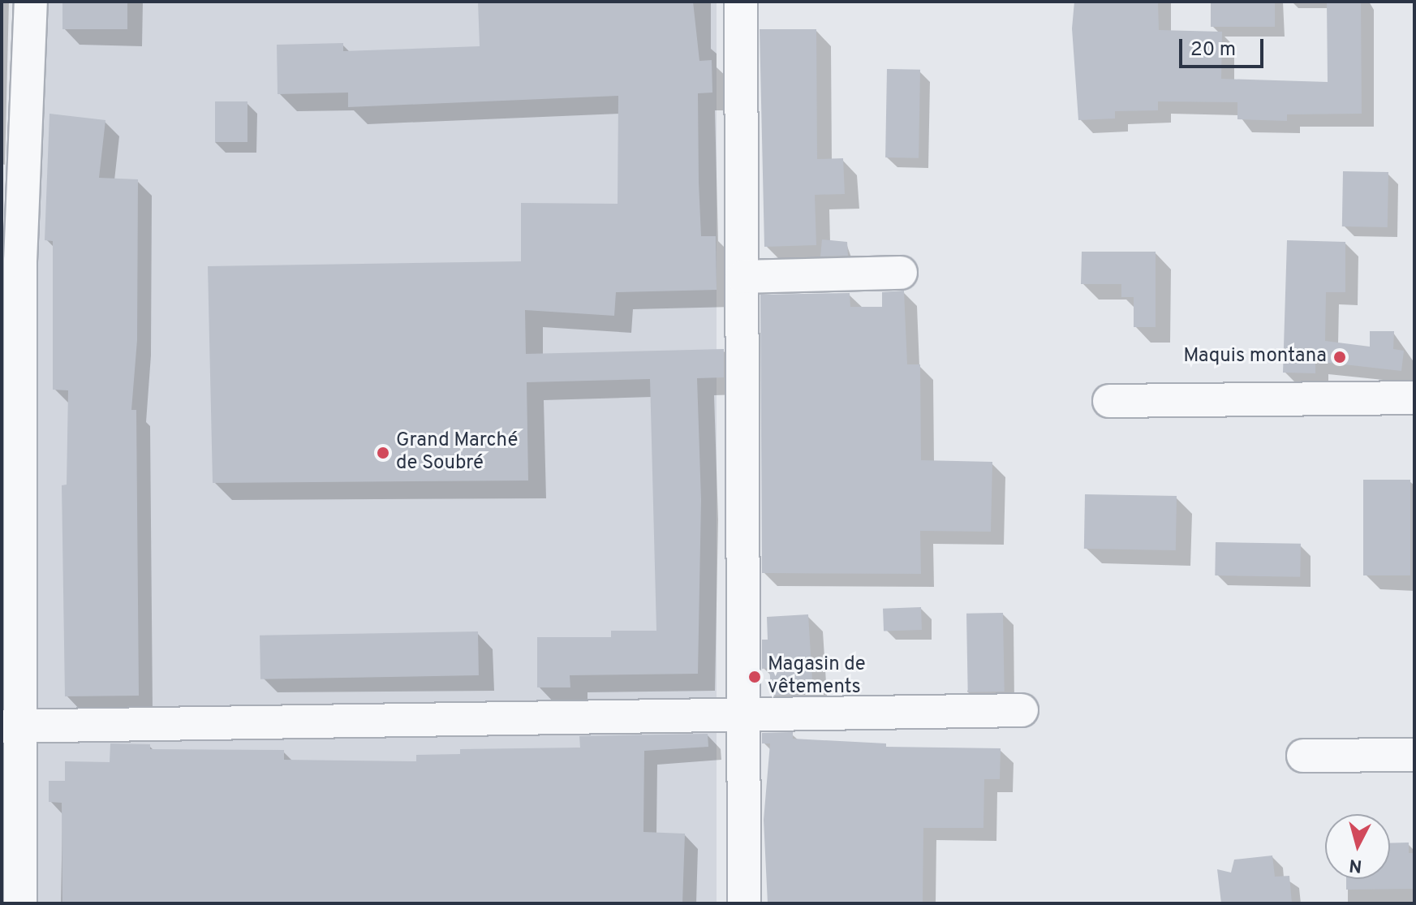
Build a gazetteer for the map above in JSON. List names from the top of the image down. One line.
{"places":["Maquis montana","Grand Marché de Soubré","Magasin de vêtements"],"scale_bar":"20 m","north":"bottom"}
